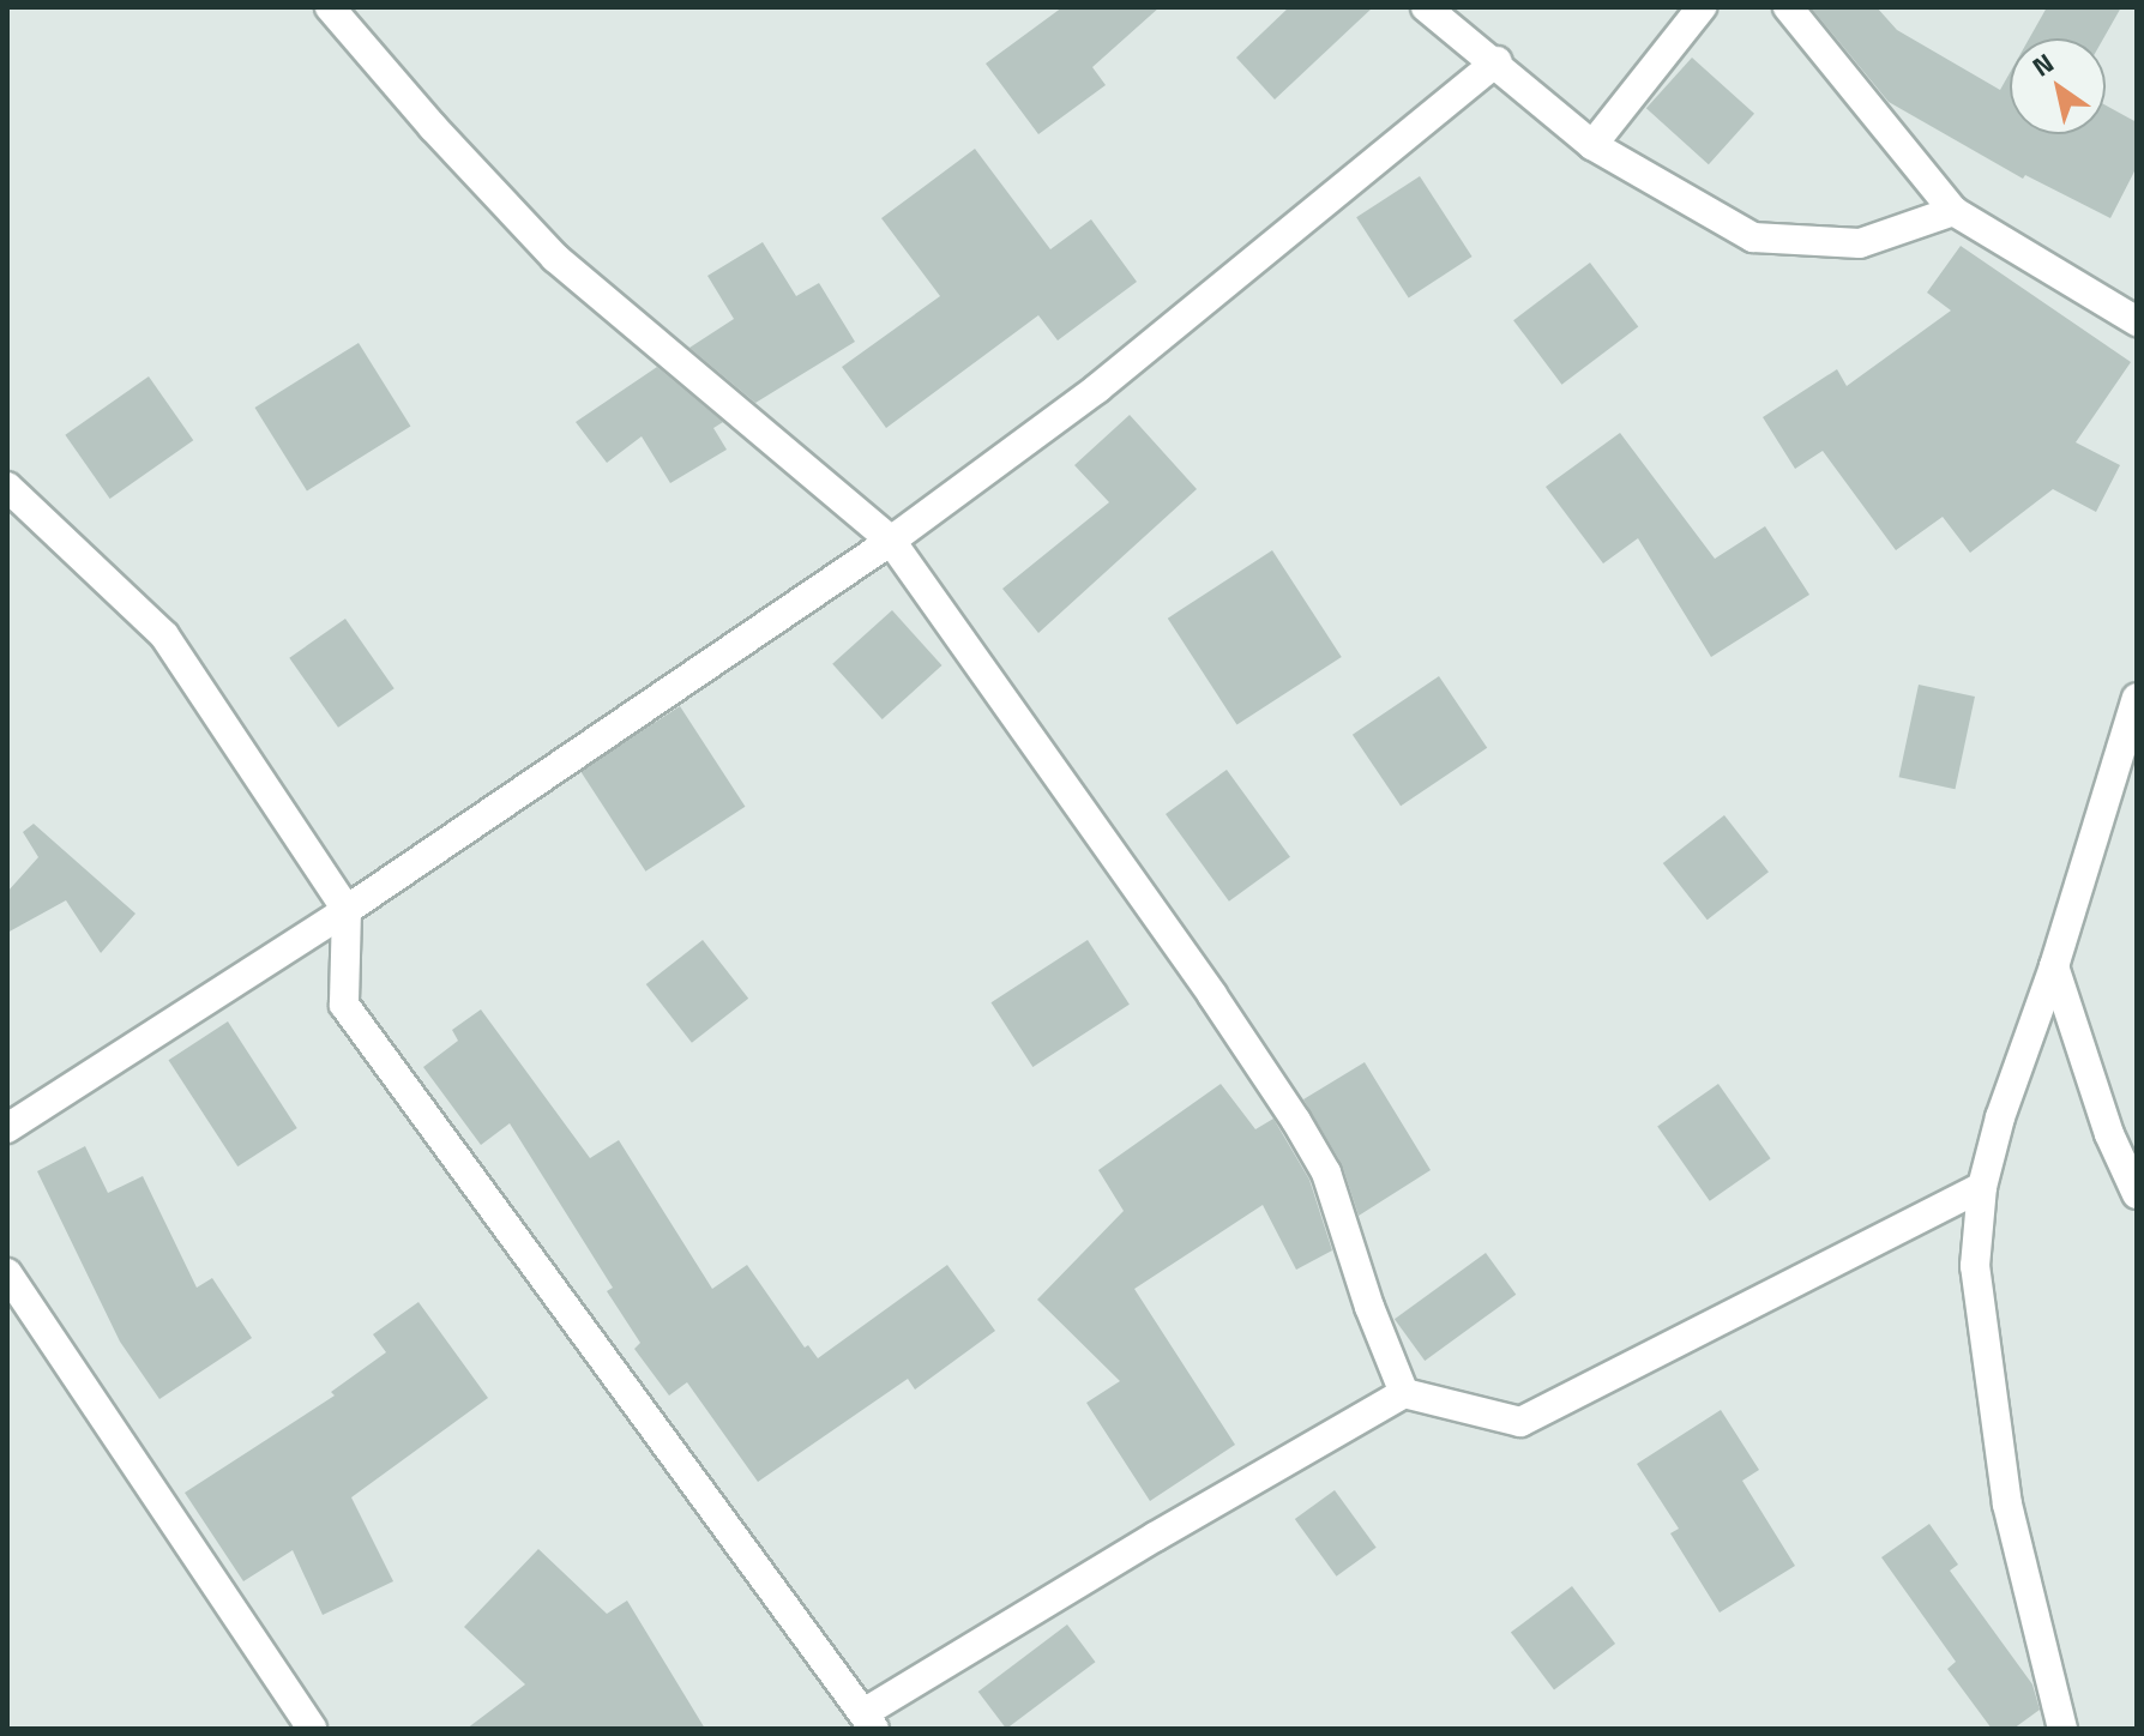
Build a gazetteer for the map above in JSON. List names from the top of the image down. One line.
{"north":"top left"}
